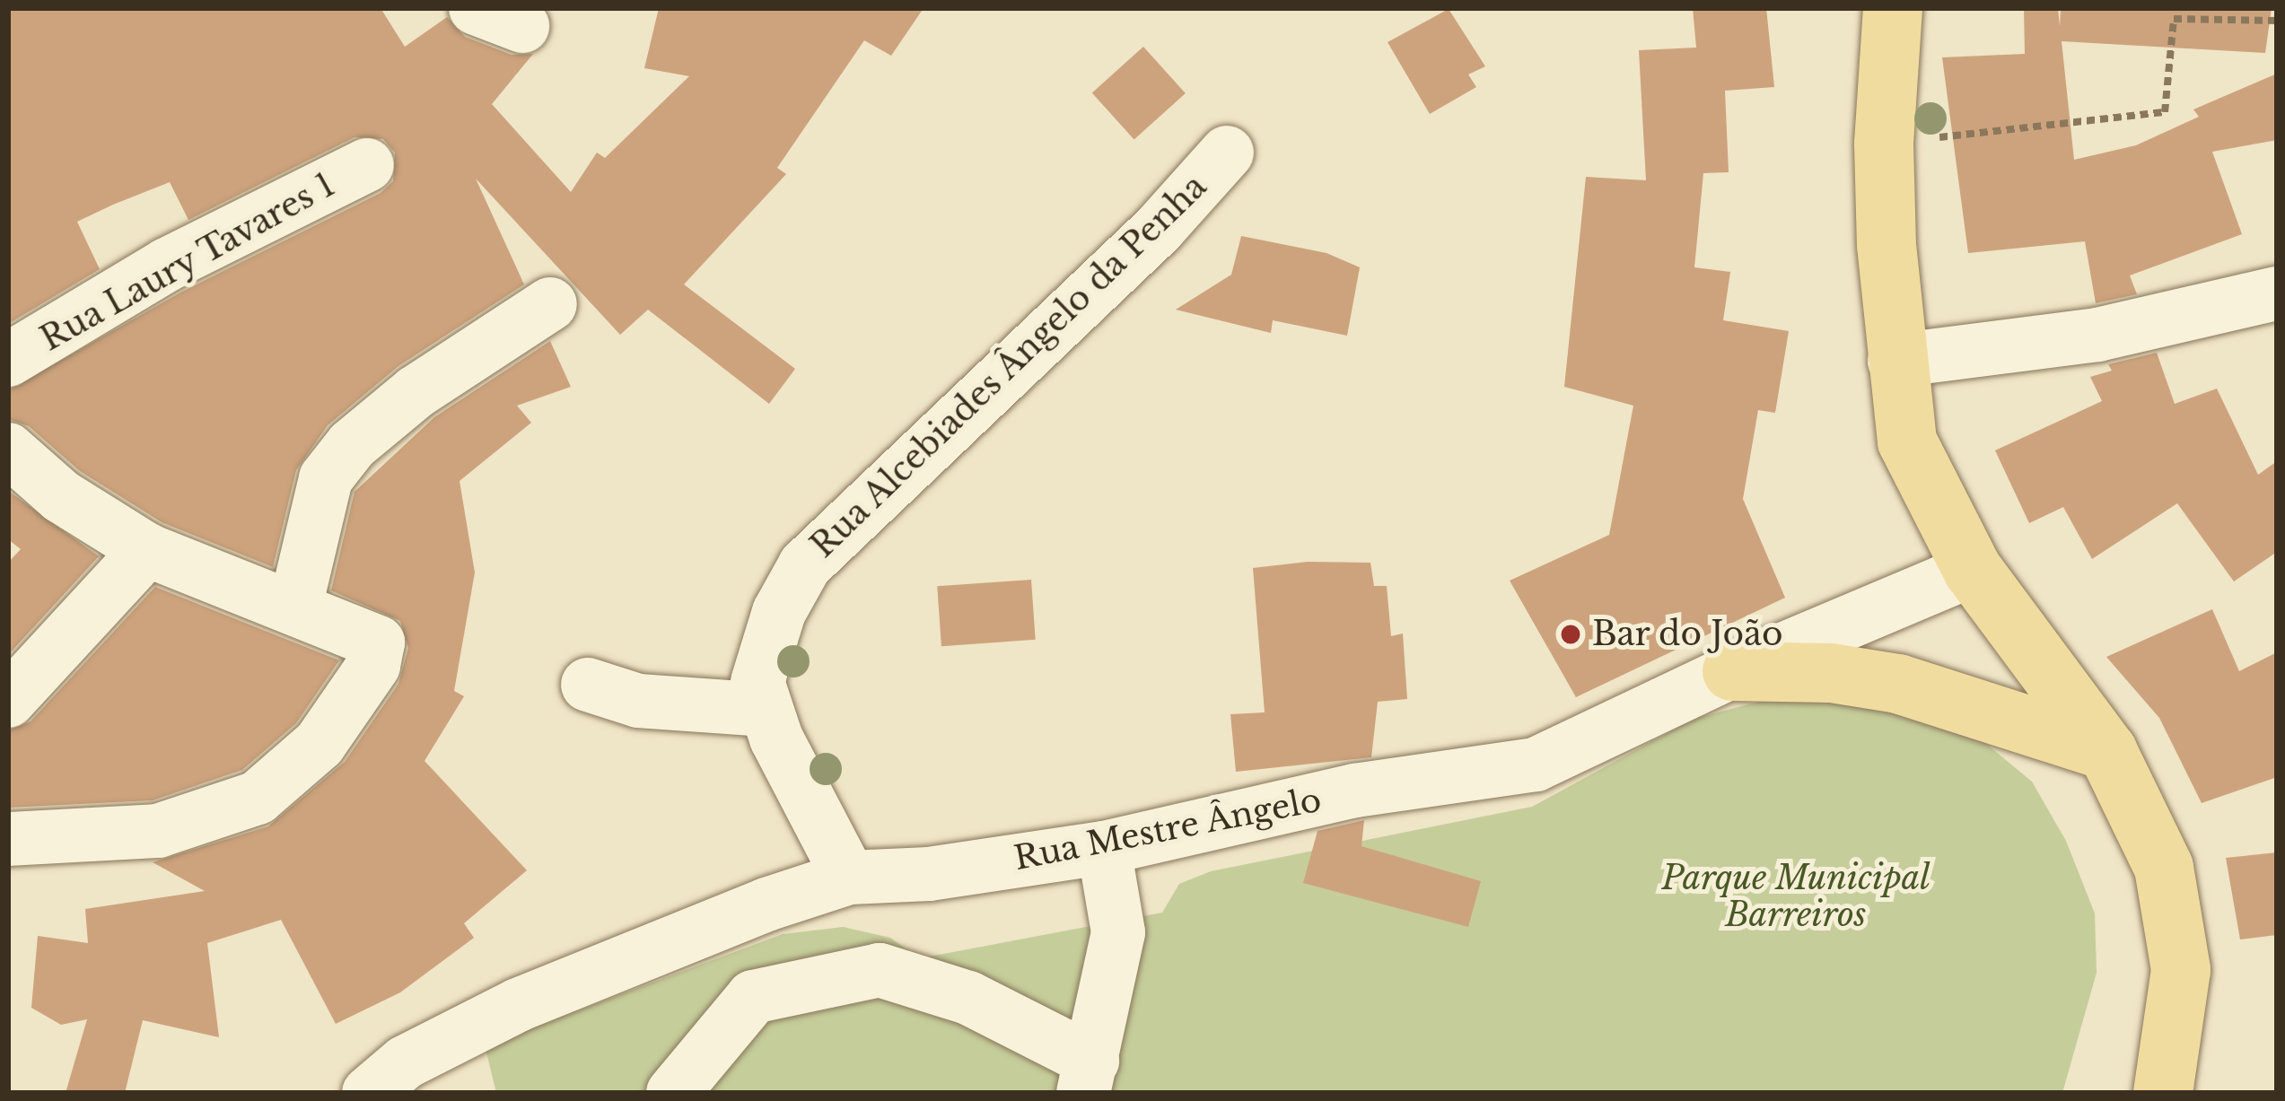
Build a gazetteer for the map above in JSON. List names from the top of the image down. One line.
{"streets":{"street":["Rua Laury Tavares 1","Rua Alcebiades Ângelo da Penha","Rua Mestre Ângelo"]},"crossings":[["Rua Alcebiades Ângelo da Penha","Rua Mestre Ângelo"]],"parks":["Parque Municipal Barreiros"],"places":["Bar do João"]}
